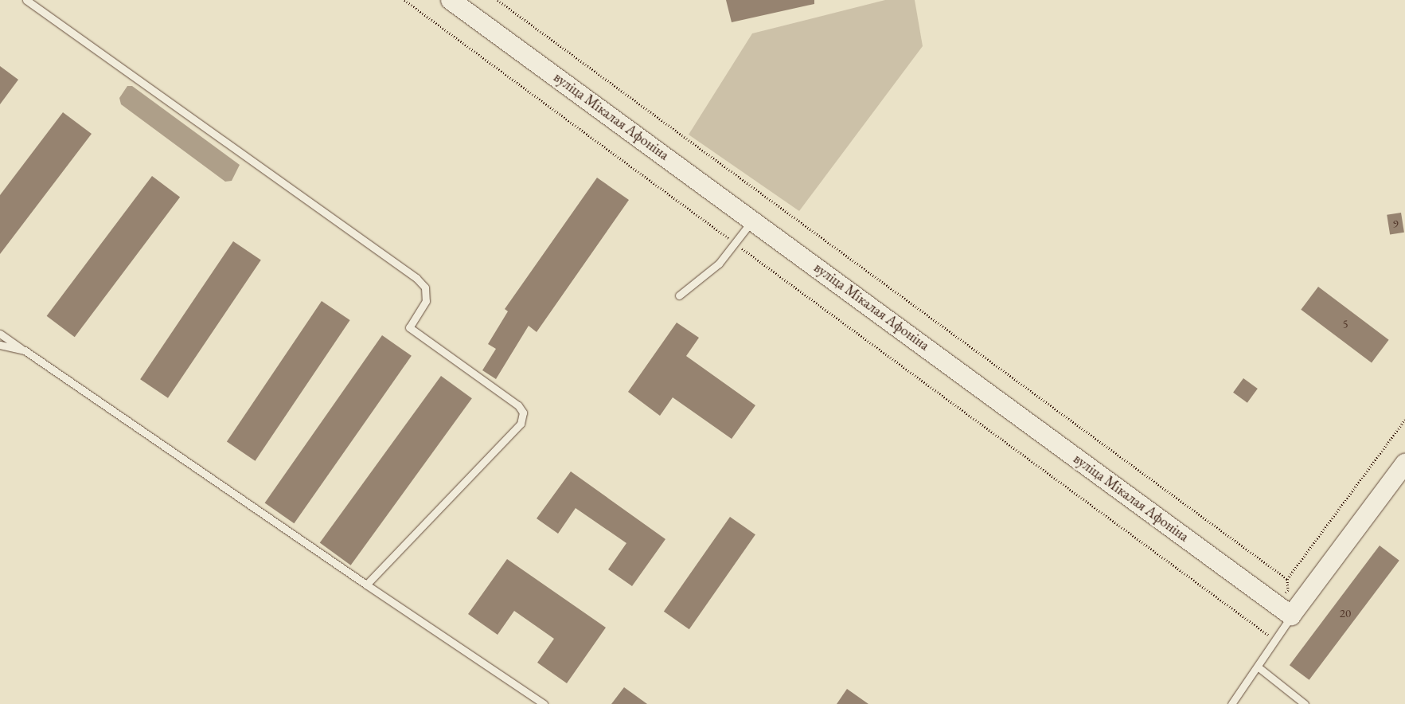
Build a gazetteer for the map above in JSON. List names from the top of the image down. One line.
{"streets":{"street":["вуліца Мікалая Афоніна"]},"house_numbers":["9","5","20"]}
